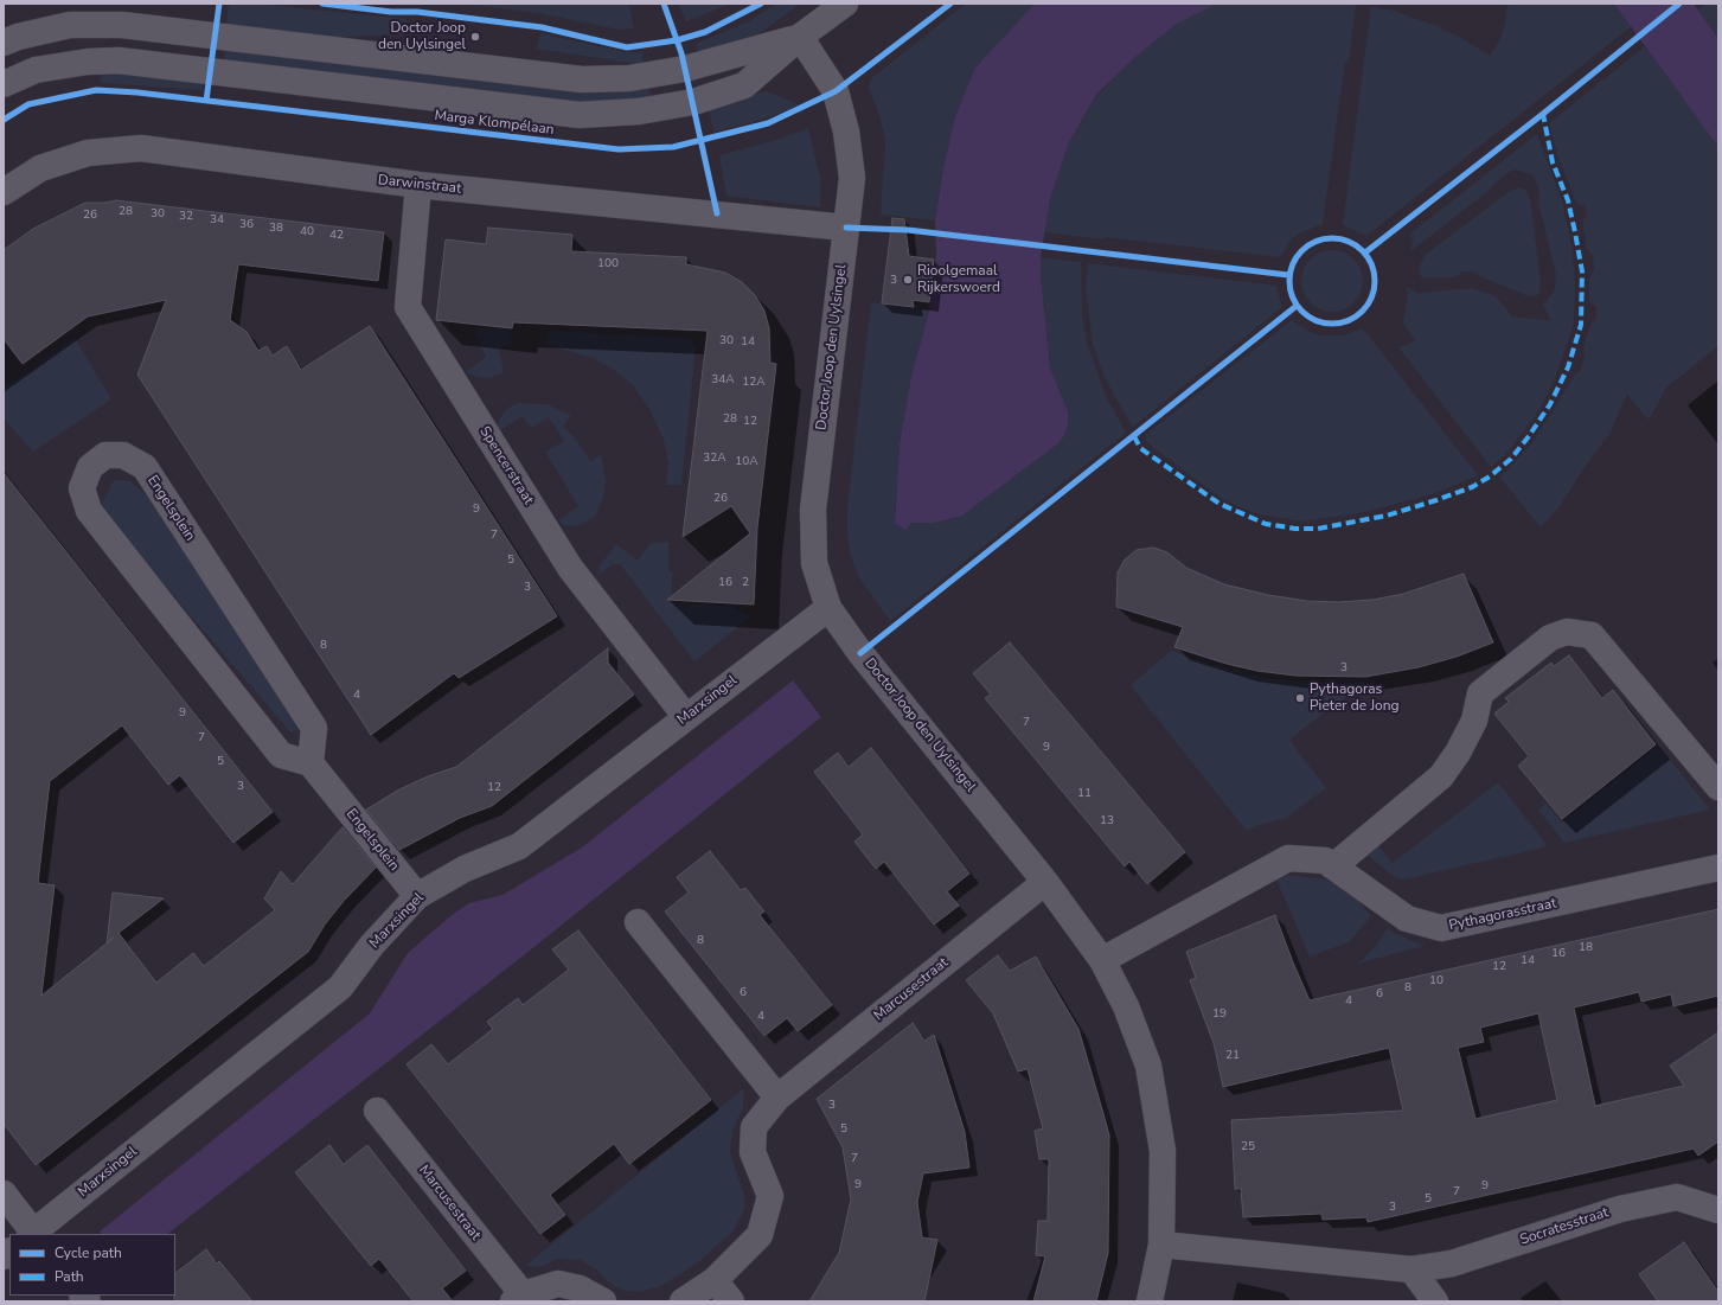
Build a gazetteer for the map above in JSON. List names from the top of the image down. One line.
{"streets":{"street":["Marga Klompélaan","Darwinstraat","Doctor Joop den Uylsingel","Spencerstraat","Engelsplein","Marxsingel","Pythagorasstraat","Marcusestraat","Socratesstraat"]},"crossings":[["Marga Klompélaan","Doctor Joop den Uylsingel"],["Darwinstraat","Doctor Joop den Uylsingel"],["Darwinstraat","Spencerstraat"],["Doctor Joop den Uylsingel","Marxsingel"],["Doctor Joop den Uylsingel","Pythagorasstraat"],["Doctor Joop den Uylsingel","Marcusestraat"],["Doctor Joop den Uylsingel","Socratesstraat"],["Spencerstraat","Marxsingel"],["Engelsplein","Marxsingel"]],"places":["Doctor Joop den Uylsingel","Rioolgemaal Rijkerswoerd","Pythagoras Pieter de Jong"],"house_numbers":["28","30","26","32","34","36","38","40","42","100","3","30","14","34A","12A","28","12","32A","10A","26","9","7","5","16","2","3","8","3","4","9","7","7","9","5","3","12","11","13","8","18","16","14","12","10","8","6","6","4","19","4","21","3","5","25","7","9","9","7","5","3"],"legend":["Cycle path","Path"]}
